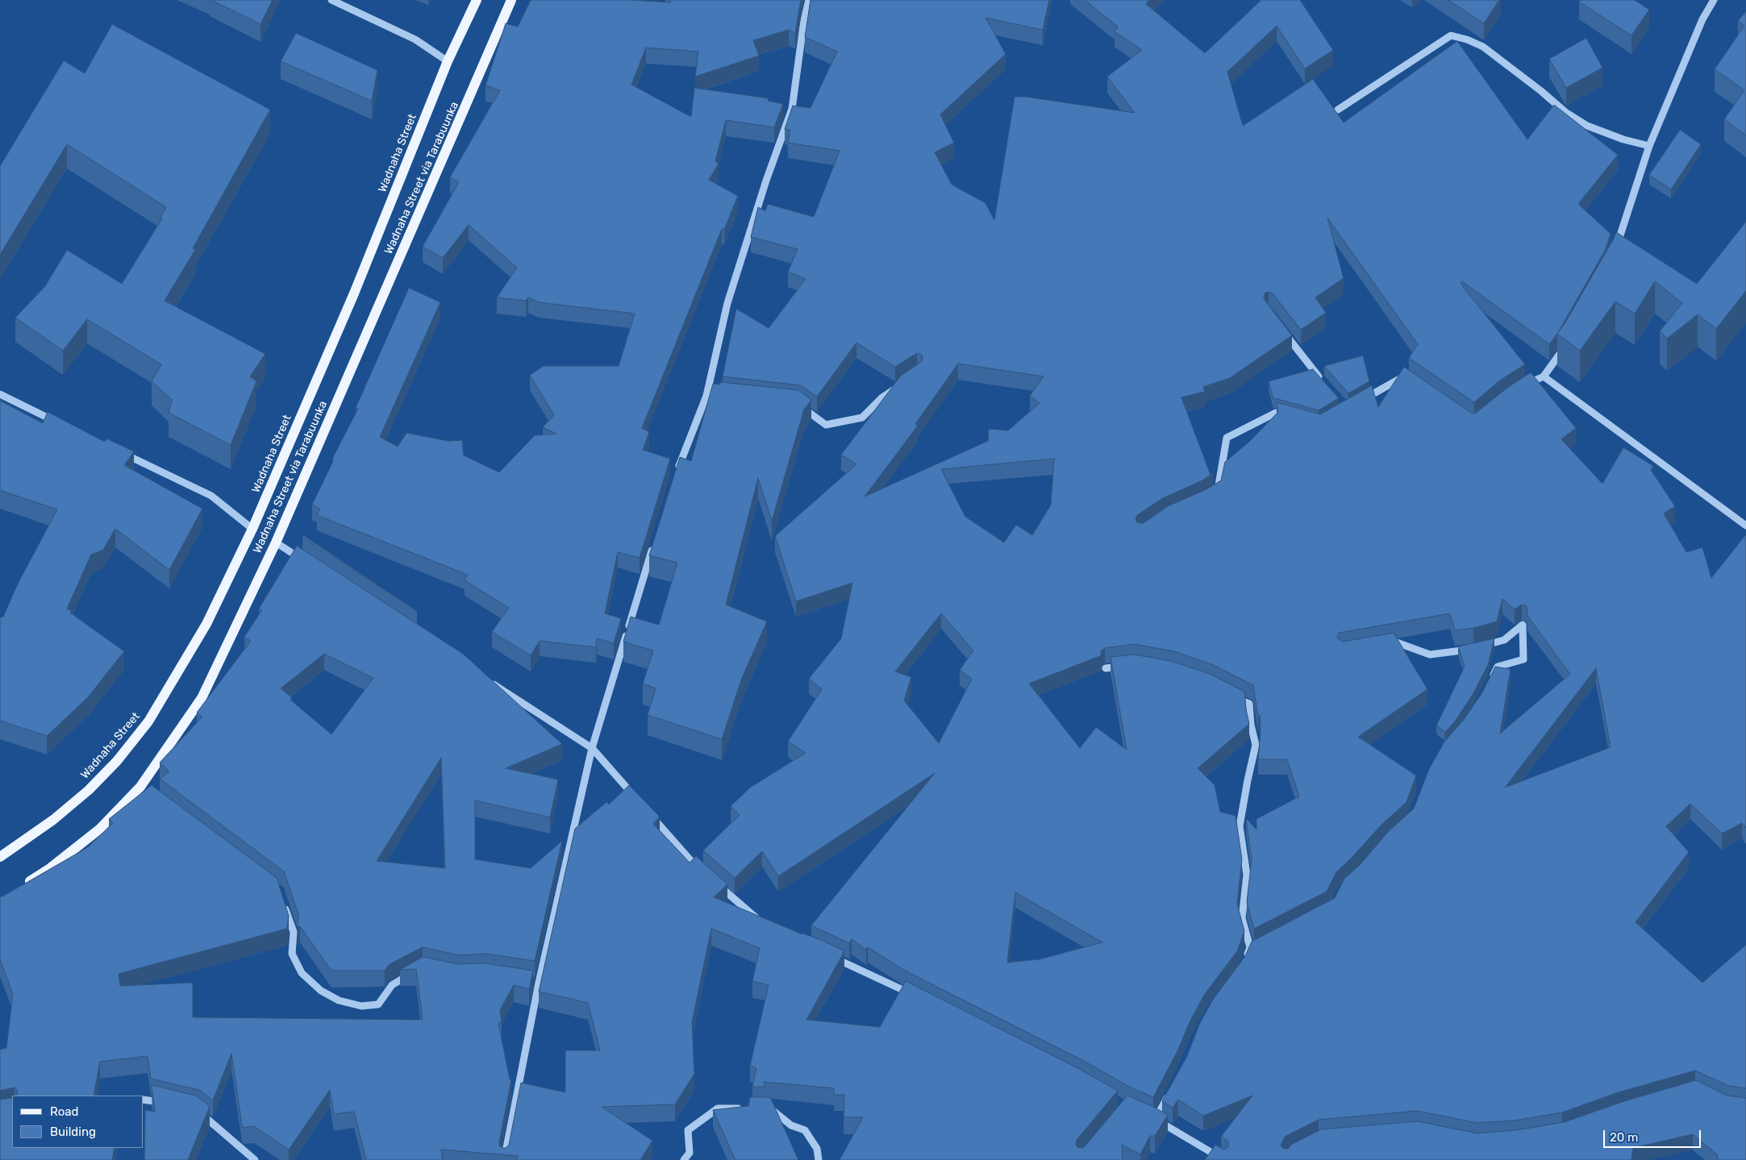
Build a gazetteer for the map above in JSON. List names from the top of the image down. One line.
{"streets":{"main road":["Wadnaha Street","Wadnaha Street via Tarabuunka"]},"legend":["Road","Building"],"scale_bar":"20 m"}
